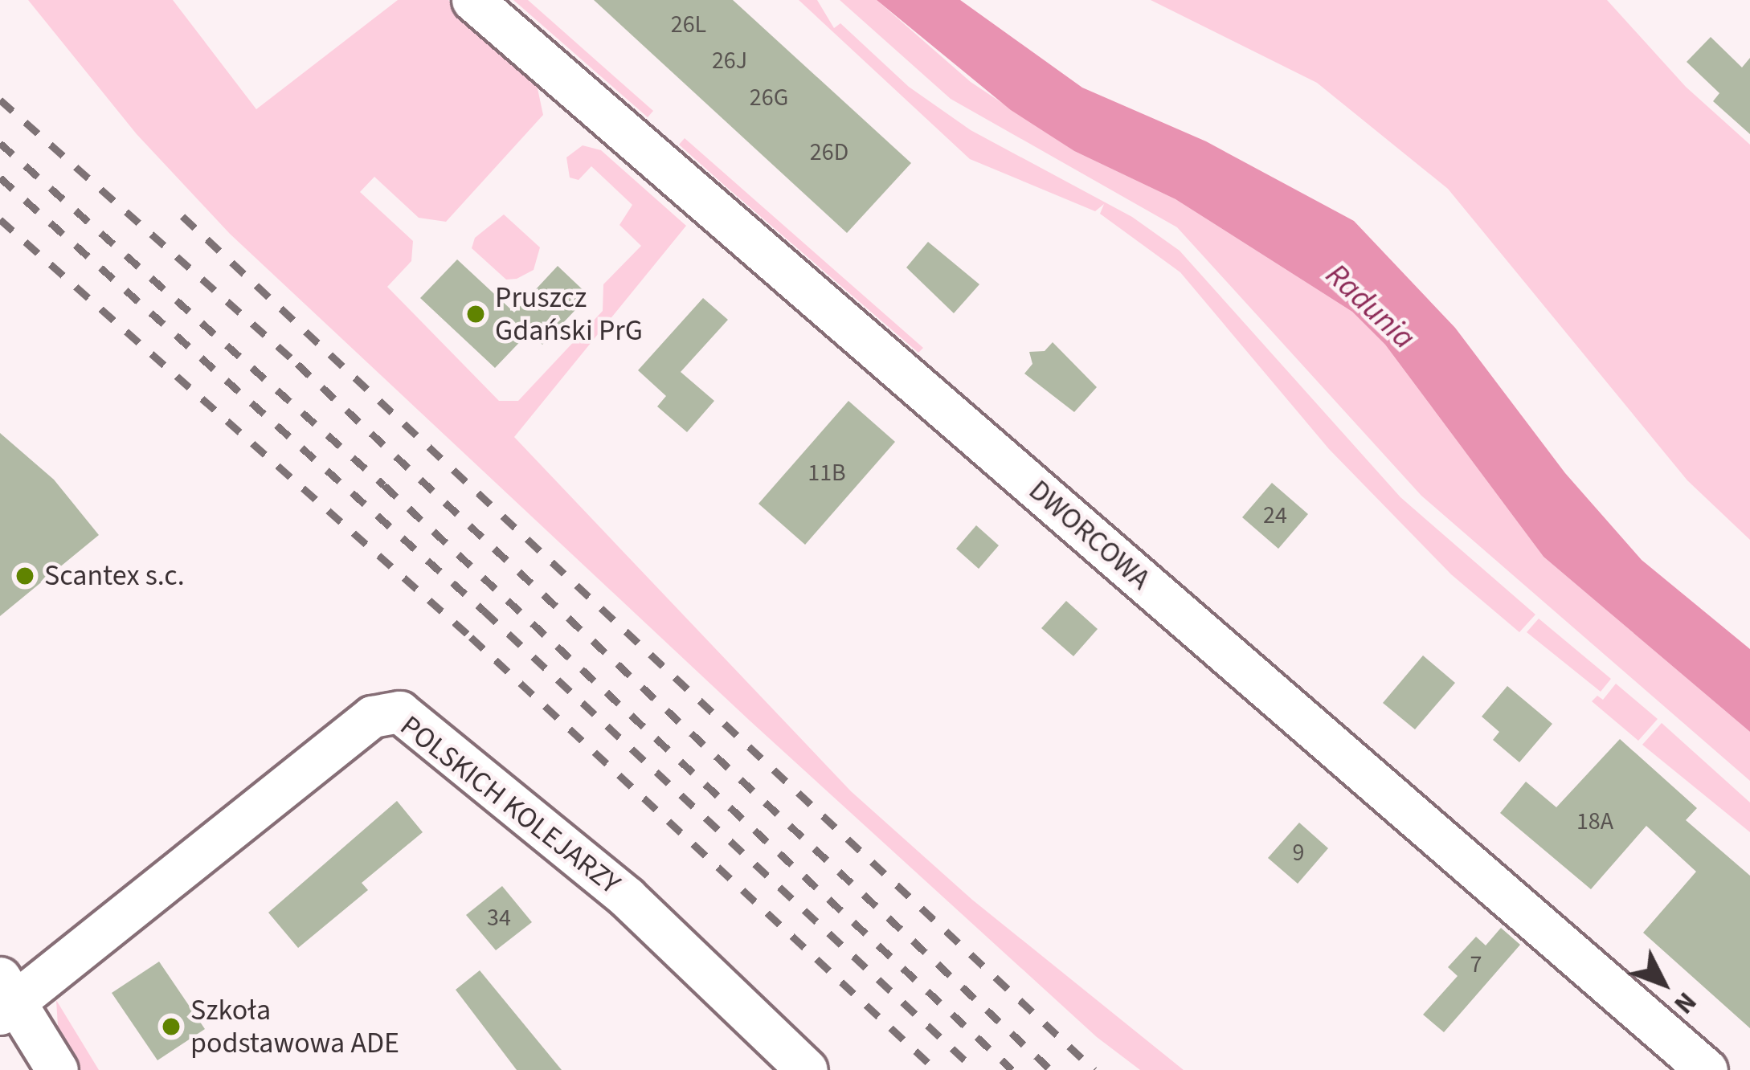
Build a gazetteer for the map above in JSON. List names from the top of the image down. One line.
{"streets":{"street":["DWORCOWA","POLSKICH KOLEJARZY"]},"water":["Radunia"],"places":["Pruszcz Gdański PrG","Scantex s.c.","Szkoła podstawowa ADE"],"house_numbers":["26L","26J","26G","26D","11B","24","18A","9","34","7"],"north":"bottom right"}
